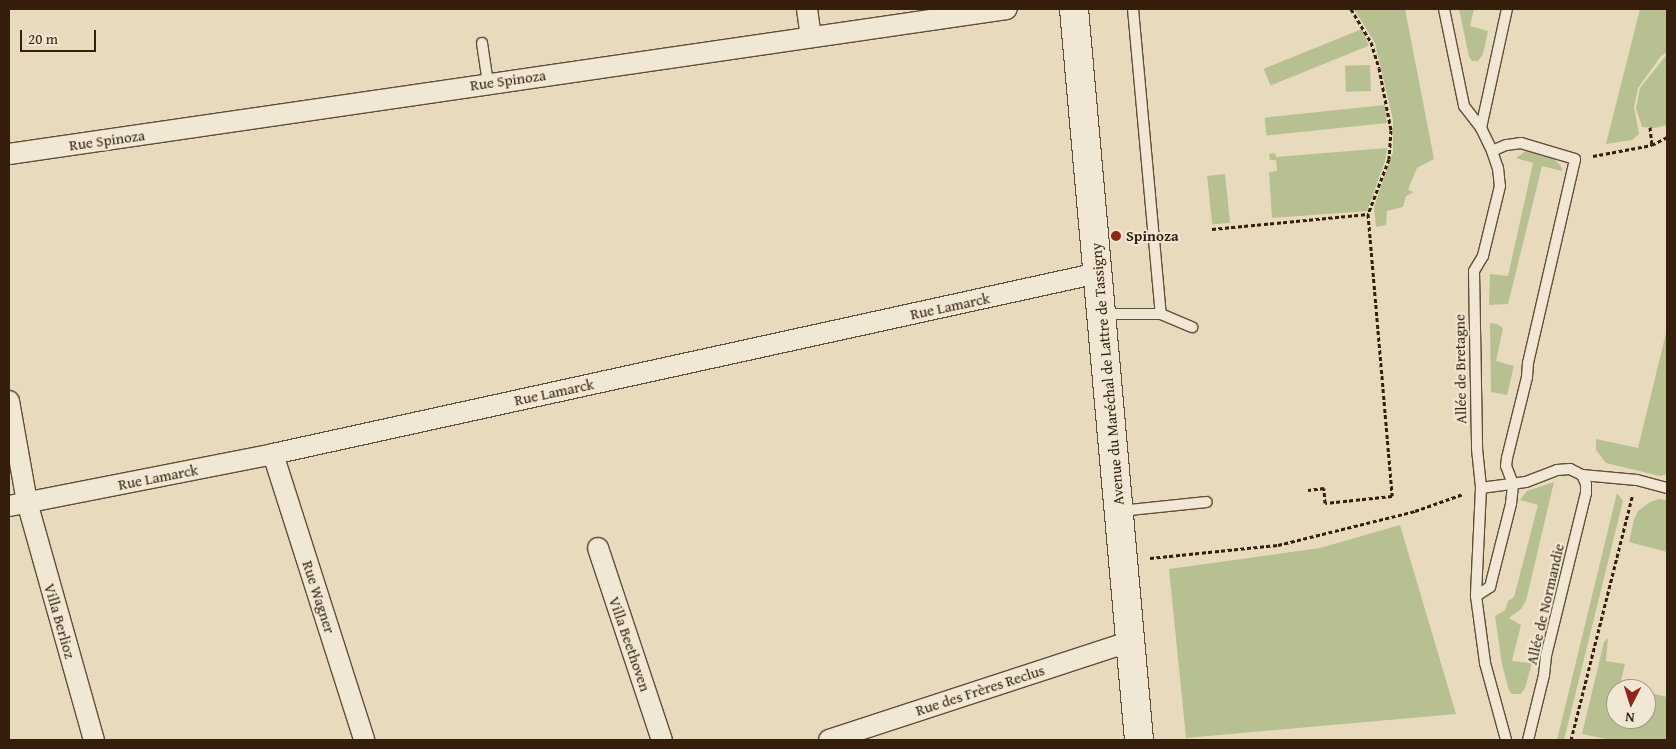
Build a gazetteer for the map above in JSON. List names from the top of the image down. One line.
{"streets":{"street":["Rue Spinoza","Rue Lamarck","Avenue du Maréchal de Lattre de Tassigny","Rue Wagner","Villa Berlioz","Villa Beethoven","Rue des Frères Reclus"],"lane":["Allée de Bretagne","Allée de Normandie"]},"crossings":[["Rue Lamarck","Avenue du Maréchal de Lattre de Tassigny"],["Rue Lamarck","Rue Wagner"],["Rue Lamarck","Villa Berlioz"],["Avenue du Maréchal de Lattre de Tassigny","Rue des Frères Reclus"]],"places":["Spinoza"],"scale_bar":"20 m","north":"bottom"}
